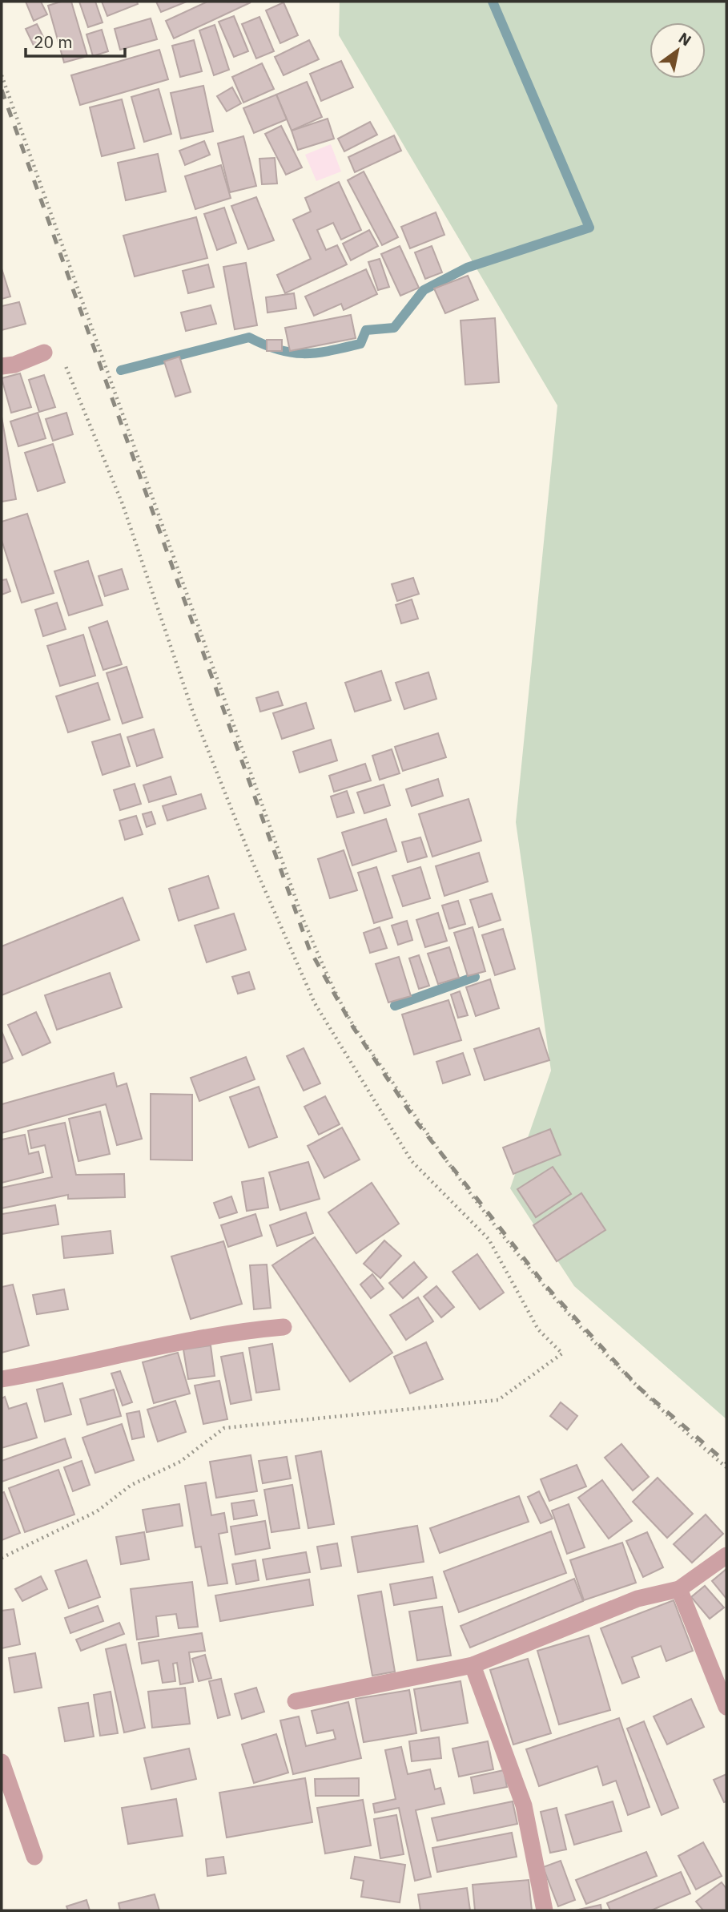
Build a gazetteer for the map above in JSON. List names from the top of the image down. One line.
{"scale_bar":"20 m","north":"top right"}
